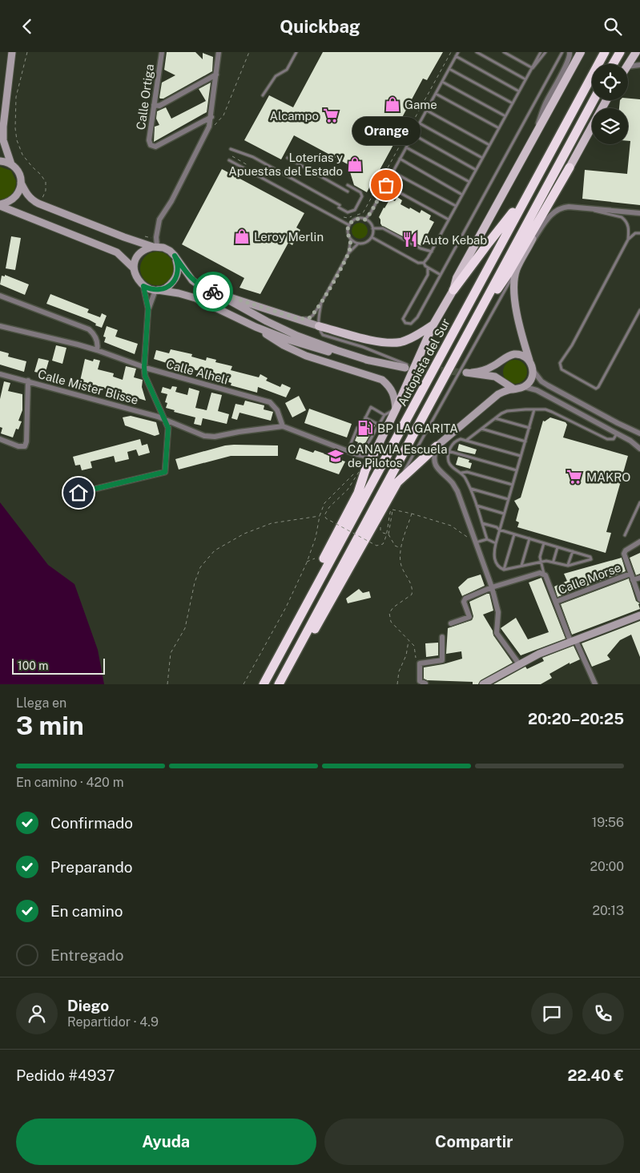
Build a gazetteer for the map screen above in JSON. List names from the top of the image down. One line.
{"streets":{"highway":["Autopista del Sur"],"street":["Calle Ortiga","Calle Alhelí","Calle Mister Blisse","Calle Morse"]},"crossings":[["Calle Alhelí","Calle Mister Blisse"]],"places":{"shop":["Game","Loterías y Apuestas del Estado","Leroy Merlin"],"supermarket":["Alcampo","MAKRO"],"other":["Orange"],"restaurant":["Auto Kebab"],"fuel station":["BP LA GARITA"],"school or university":["CANAVIA Escuela de Pilotos"]},"scale_bar":"100 m","page":{"header":"Quickbag","bubble":"Orange","scale":"100 m","heading":["3 min","Llega en","20:20–20:25"],"panel":["Diego","Repartidor · 4.9","Pedido #4937","22.40 €"],"bar":"En camino · 420 m","list":[["Confirmado","19:56"],["Preparando","20:00"],["En camino","20:13"],"Entregado"],"buttons":["Ayuda","Compartir"]}}
